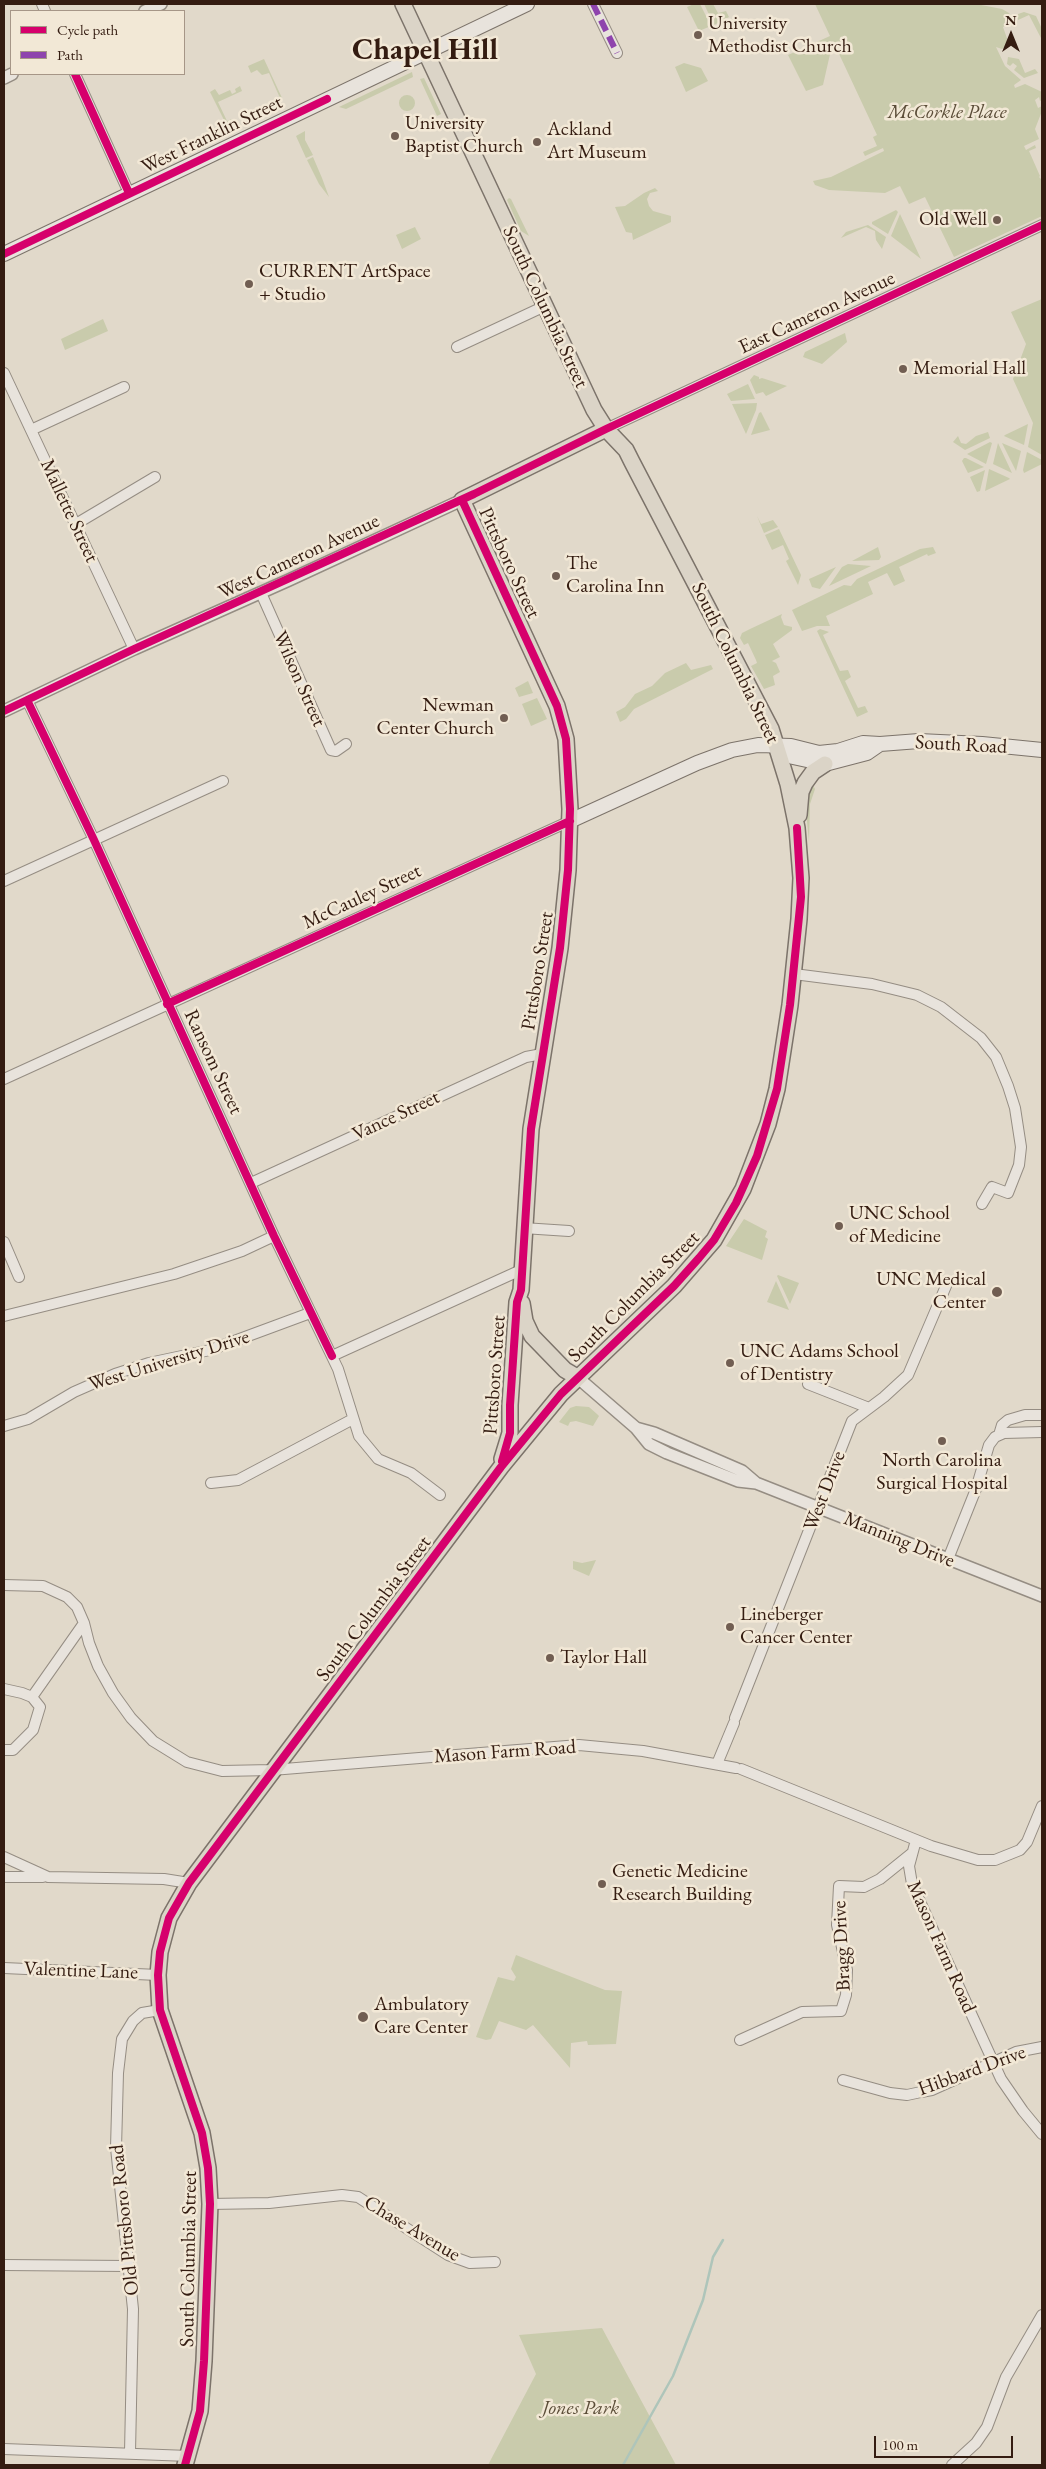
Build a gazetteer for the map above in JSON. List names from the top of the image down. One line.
{"streets":{"main road":["West Franklin Street","South Columbia Street","West Cameron Avenue","Pittsboro Street","South Road","McCauley Street","Manning Drive"],"street":["East Cameron Avenue","Mallette Street","Wilson Street","Ransom Street","Vance Street","West University Drive","West Drive","Mason Farm Road","Bragg Drive","Valentine Lane","Hibbard Drive","Old Pittsboro Road","Chase Avenue"]},"crossings":[["West Franklin Street","South Columbia Street"],["South Columbia Street","East Cameron Avenue"],["South Columbia Street","West Cameron Avenue"],["South Columbia Street","Pittsboro Street"],["South Columbia Street","South Road"],["South Columbia Street","McCauley Street"],["South Columbia Street","Manning Drive"],["South Columbia Street","Mason Farm Road"],["South Columbia Street","Valentine Lane"],["South Columbia Street","Old Pittsboro Road"],["South Columbia Street","Chase Avenue"],["East Cameron Avenue","West Cameron Avenue"],["Mallette Street","West Cameron Avenue"],["West Cameron Avenue","Pittsboro Street"],["West Cameron Avenue","Wilson Street"],["West Cameron Avenue","Ransom Street"],["Pittsboro Street","McCauley Street"],["Pittsboro Street","Vance Street"],["Pittsboro Street","Manning Drive"],["South Road","McCauley Street"],["McCauley Street","Ransom Street"],["Ransom Street","Vance Street"],["Ransom Street","West University Drive"],["West Drive","Manning Drive"],["West Drive","Mason Farm Road"],["Mason Farm Road","Bragg Drive"],["Mason Farm Road","Hibbard Drive"]],"districts":["Chapel Hill"],"parks":["McCorkle Place","Jones Park"],"places":["University Methodist Church","University Baptist Church","Ackland Art Museum","Old Well","CURRENT ArtSpace + Studio","Memorial Hall","The Carolina Inn","Newman Center Church","UNC School of Medicine","UNC Medical Center","UNC Adams School of Dentistry","North Carolina Surgical Hospital","Lineberger Cancer Center","Taylor Hall","Genetic Medicine Research Building","Ambulatory Care Center"],"legend":["Cycle path","Path"],"scale_bar":"100 m","north":"top"}
